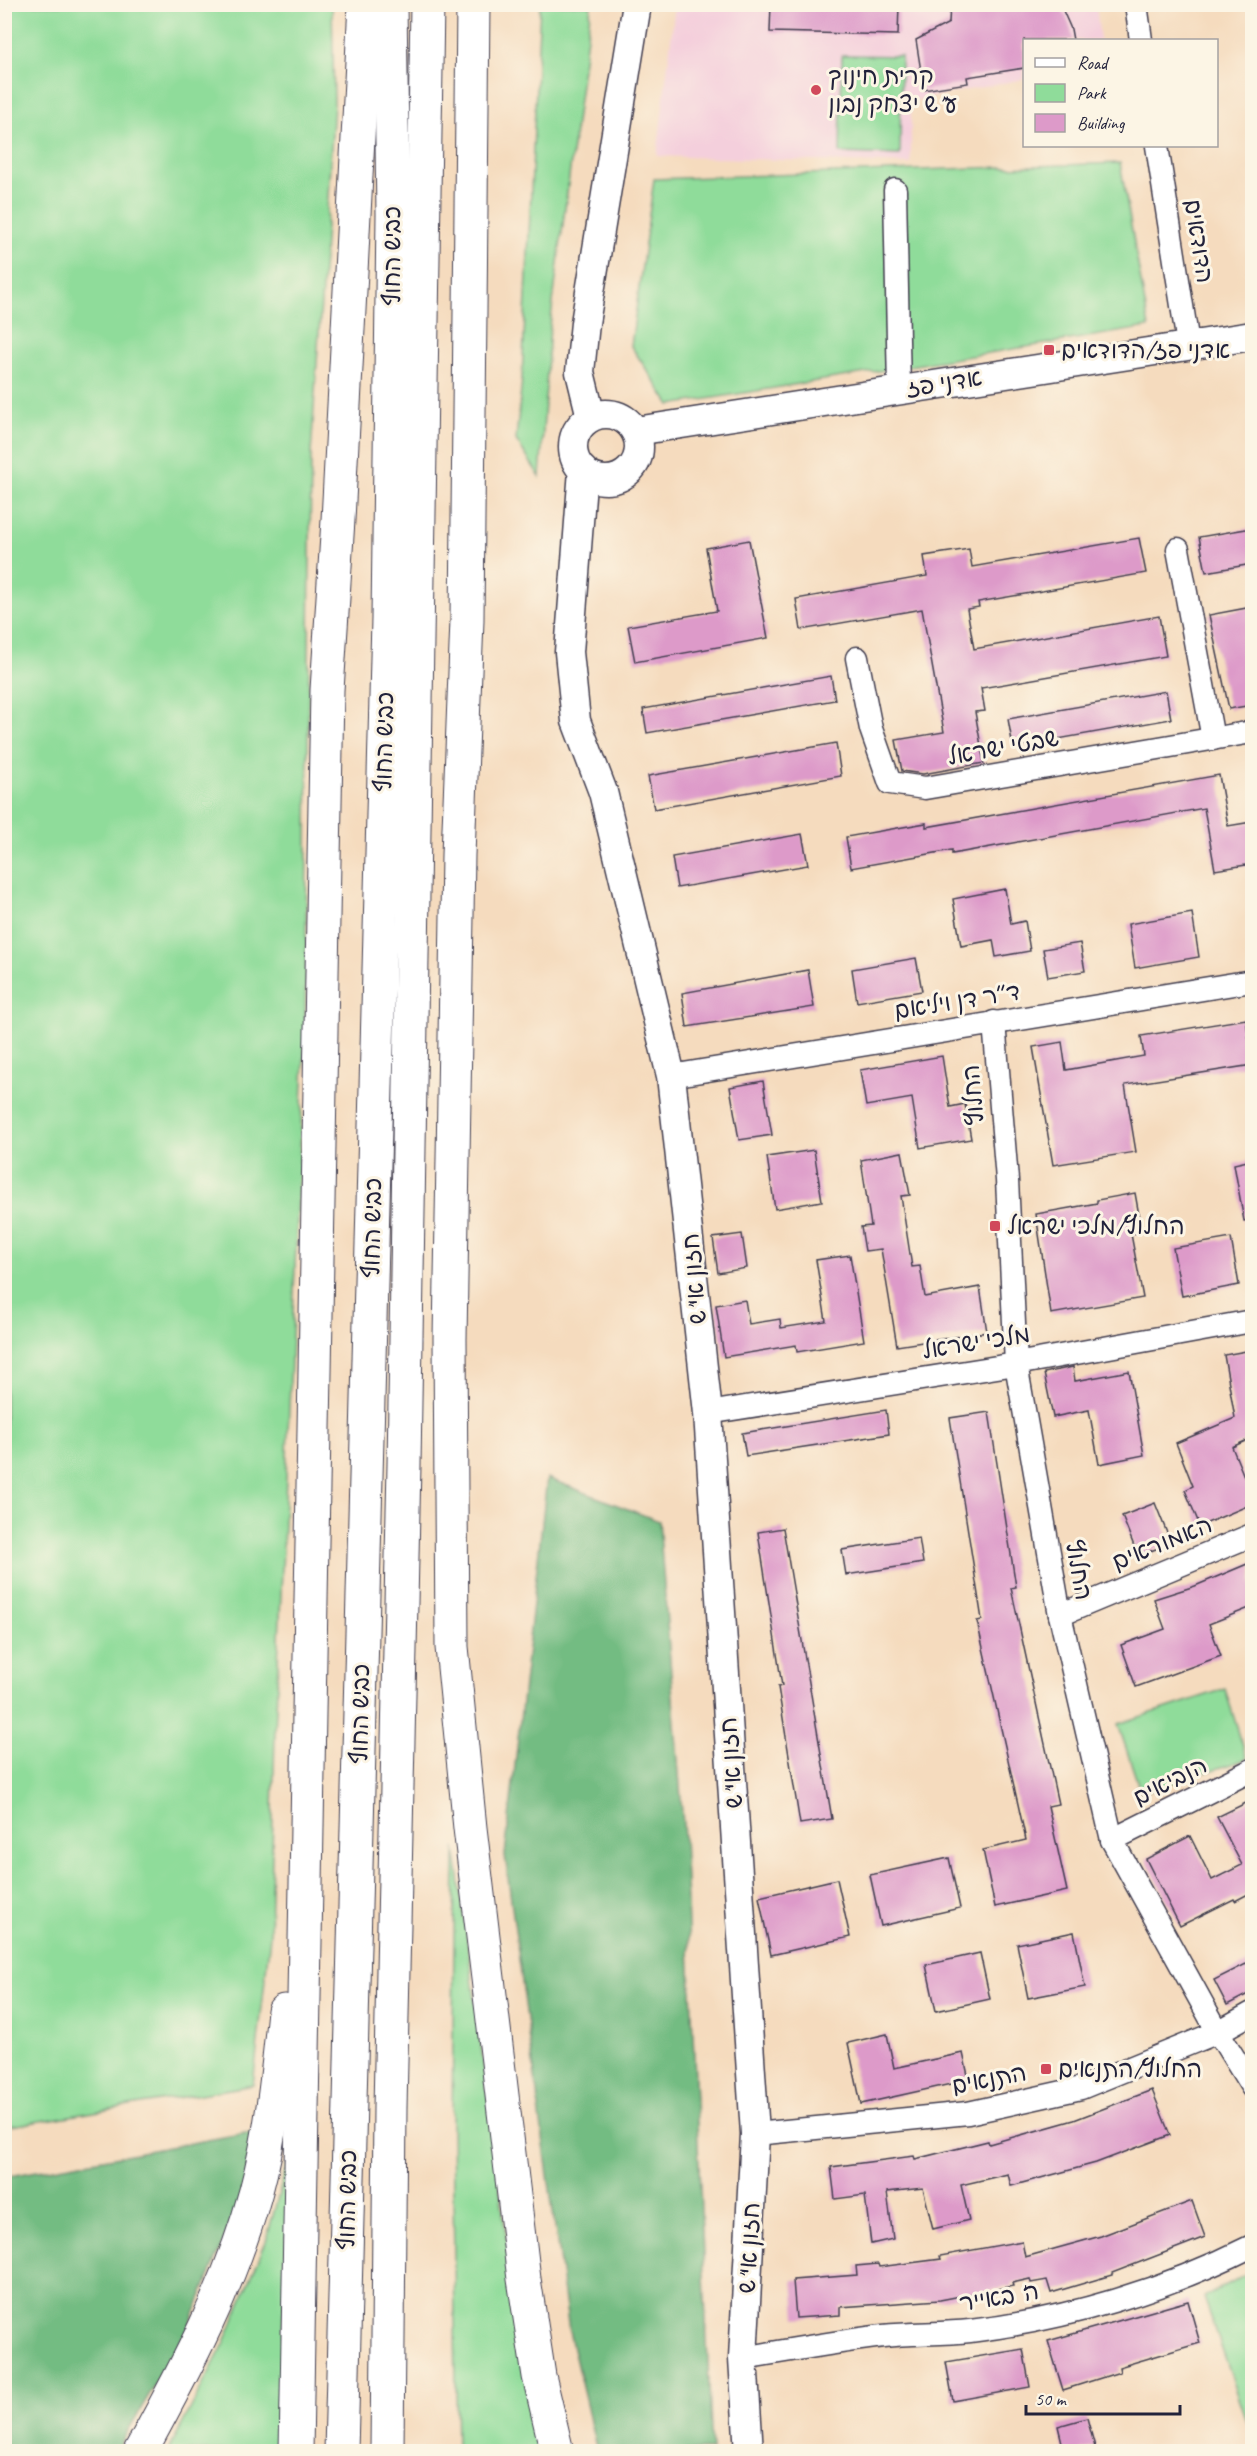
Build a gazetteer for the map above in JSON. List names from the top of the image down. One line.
{"streets":{"highway":["כביש החוף"],"street":["הדודאים","אדני פז","שבטי ישראל","ד״ר דן ויליאם","החלוץ","חזון אי\"ש","מלכי ישראל","האמוראים","הנביאים","התנאים","ה' באייר"]},"crossings":[["הדודאים","אדני פז"],["אדני פז","חזון אי\"ש"],["ד״ר דן ויליאם","החלוץ"],["ד״ר דן ויליאם","חזון אי\"ש"],["החלוץ","מלכי ישראל"],["החלוץ","האמוראים"],["החלוץ","הנביאים"],["החלוץ","התנאים"],["חזון אי\"ש","מלכי ישראל"],["חזון אי\"ש","התנאים"],["חזון אי\"ש","ה' באייר"]],"places":{"other":["קרית חינוך ע\"ש יצחק נבון"],"transit":["אדני פז/הדודאים","החלוץ/מלכי ישראל","החלוץ/התנאים"]},"legend":["Road","Park","Building"],"scale_bar":"50 m"}
